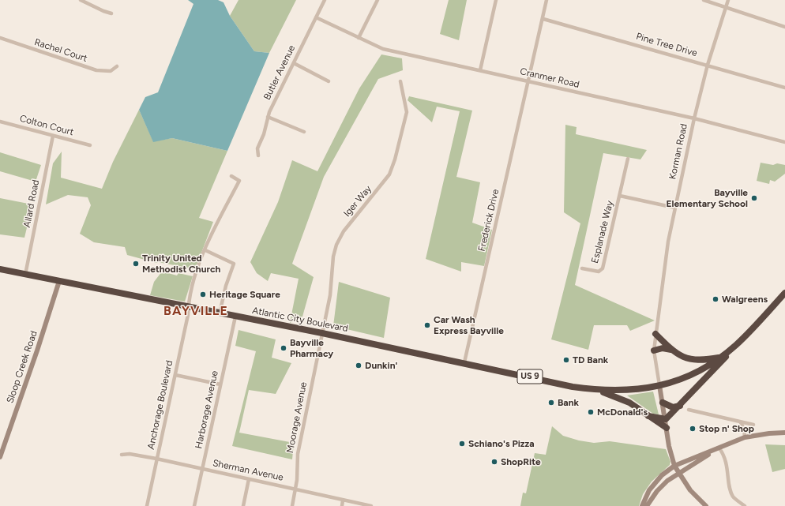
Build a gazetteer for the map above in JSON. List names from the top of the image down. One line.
{"streets":{"highway":["Atlantic City Boulevard","US 9"],"street":["Pine Tree Drive","Rachel Court","Butler Avenue","Cranmer Road","Colton Court","Korman Road","Iger Way","Allard Road","Frederick Drive","Esplanade Way","Sloop Creek Road","Anchorage Boulevard","Harborage Avenue","Moorage Avenue","Sherman Avenue"]},"crossings":[["Pine Tree Drive","Korman Road"],["Pine Tree Drive","Frederick Drive"],["Butler Avenue","Cranmer Road"],["Cranmer Road","Korman Road"],["Cranmer Road","Frederick Drive"],["Colton Court","Allard Road"],["Korman Road","Esplanade Way"],["Korman Road","US 9"],["Iger Way","Atlantic City Boulevard"],["Iger Way","Moorage Avenue"],["Allard Road","Atlantic City Boulevard"],["Frederick Drive","Atlantic City Boulevard"],["Atlantic City Boulevard","Sloop Creek Road"],["Atlantic City Boulevard","US 9"],["Atlantic City Boulevard","Anchorage Boulevard"],["Atlantic City Boulevard","Harborage Avenue"],["Atlantic City Boulevard","Moorage Avenue"],["Anchorage Boulevard","Sherman Avenue"],["Harborage Avenue","Sherman Avenue"],["Moorage Avenue","Sherman Avenue"]],"districts":["BAYVILLE"],"places":["Bayville Elementary School","Trinity United Methodist Church","Heritage Square","Walgreens","Car Wash Express Bayville","Bayville Pharmacy","TD Bank","Dunkin'","Bank","McDonald's","Stop n' Shop","Schiano's Pizza","ShopRite"]}
